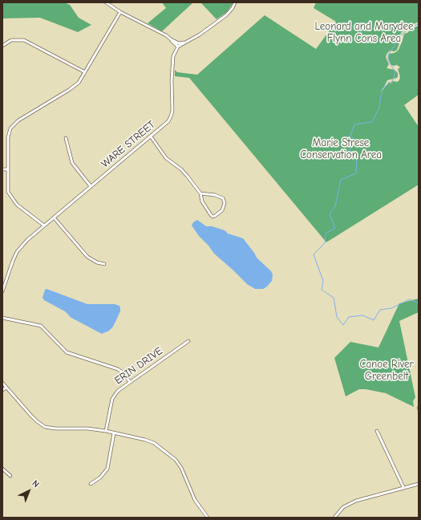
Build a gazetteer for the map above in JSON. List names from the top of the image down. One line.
{"streets":{"street":["WARE STREET","ERIN DRIVE"]},"parks":["Leonard and Marydee Flynn Cons Area","Marie Strese Conservation Area","Canoe River Greenbelt"],"north":"top right"}
